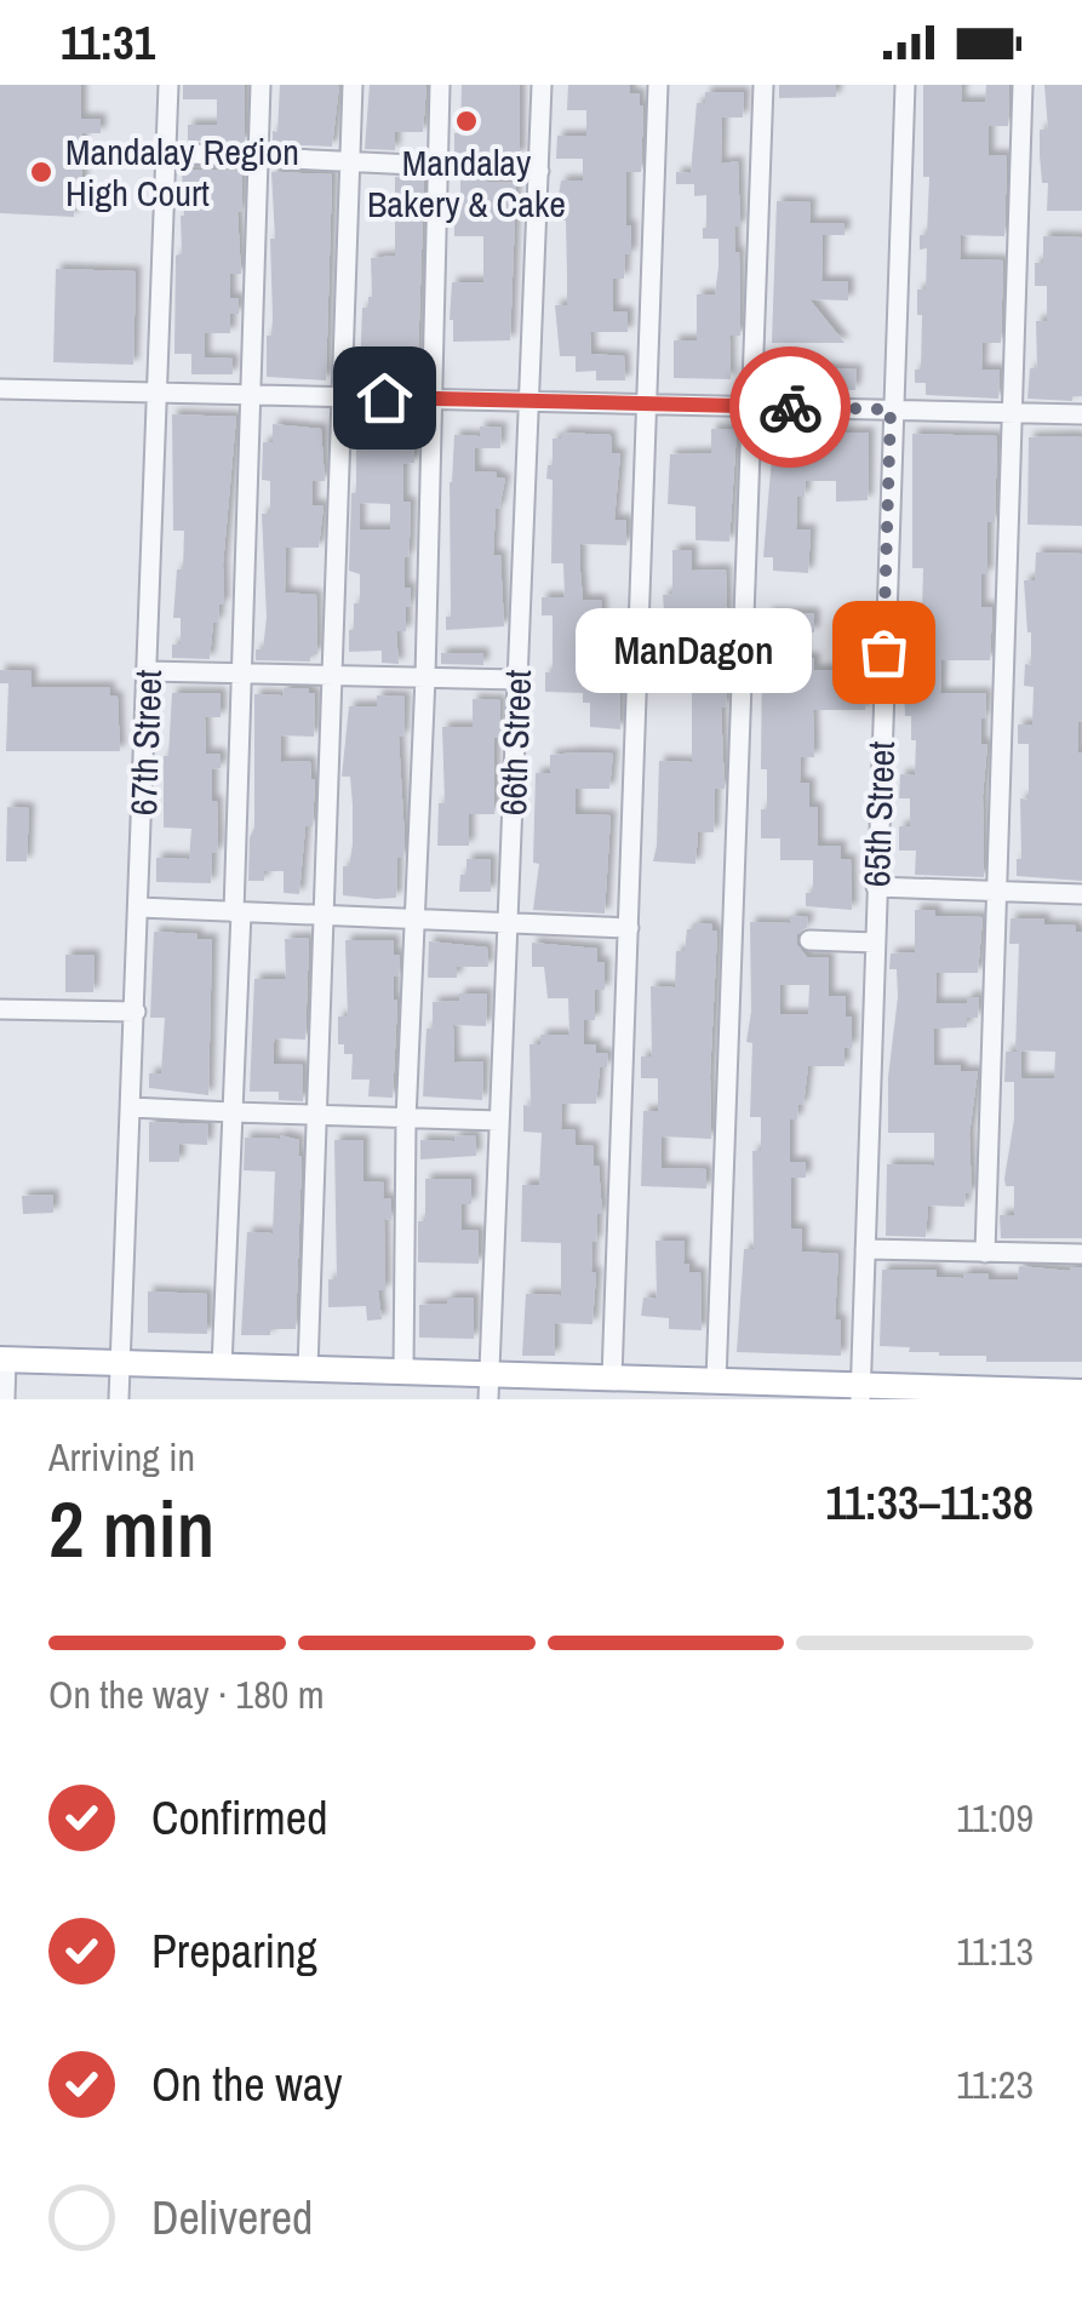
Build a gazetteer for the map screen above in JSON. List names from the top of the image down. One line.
{"streets":{"street":["67th Street","66th Street","65th Street"]},"places":["Mandalay Bakery & Cake","Mandalay Region High Court","ManDagon"],"page":{"status":"11:31","bubble":"ManDagon","heading":["2 min","Arriving in","11:33–11:38"],"bar":"On the way · 180 m","list":[["Confirmed","11:09"],["Preparing","11:13"],["On the way","11:23"],"Delivered"]}}
